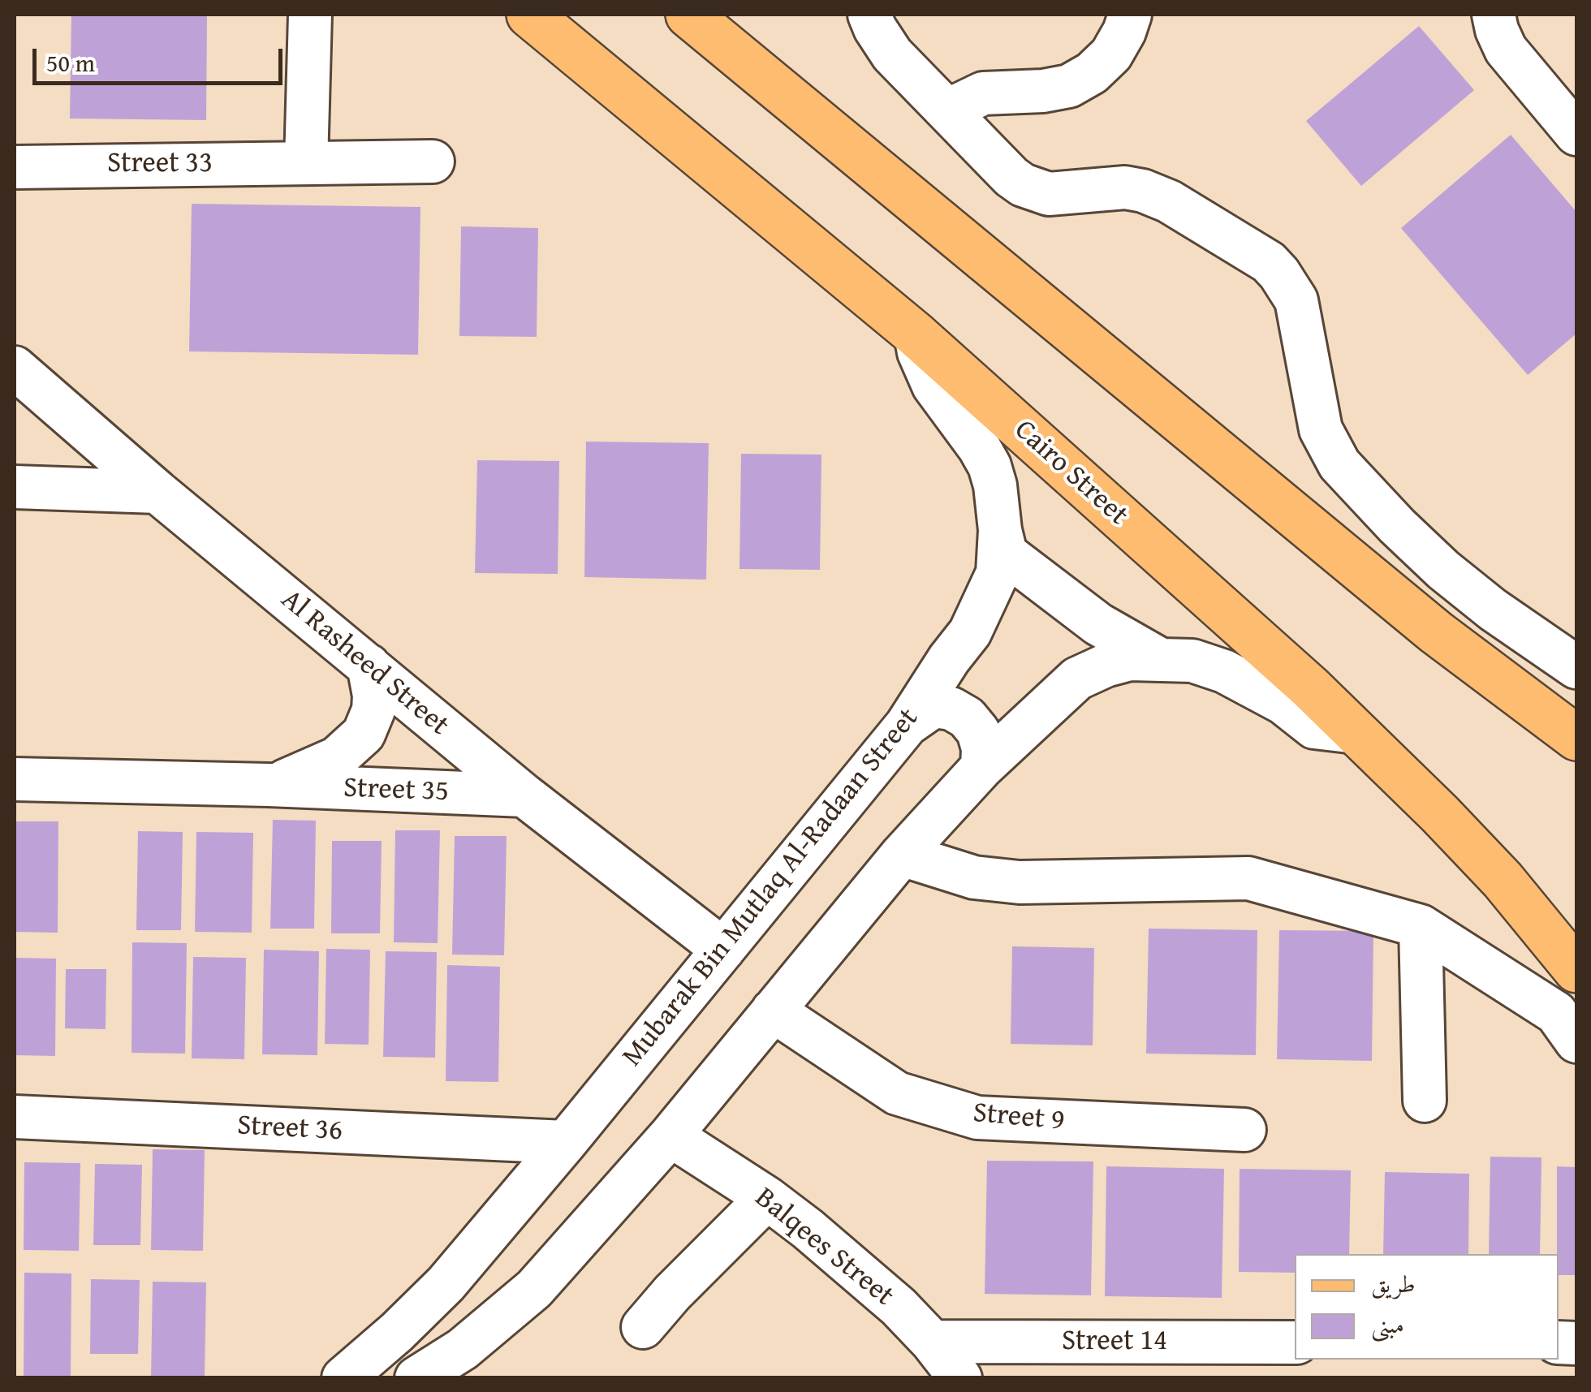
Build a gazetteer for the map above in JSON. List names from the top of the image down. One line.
{"streets":{"main road":["Cairo Street"],"street":["Street 33","Al Rasheed Street","Street 35","Mubarak Bin Mutlaq Al-Radaan Street","Street 9","Street 36","Balqees Street","Street 14"]},"crossings":[["Cairo Street","Mubarak Bin Mutlaq Al-Radaan Street"],["Al Rasheed Street","Street 35"],["Al Rasheed Street","Mubarak Bin Mutlaq Al-Radaan Street"],["Mubarak Bin Mutlaq Al-Radaan Street","Street 36"],["Balqees Street","Street 14"]],"legend":["طريق","مبنى"],"scale_bar":"50 m"}
